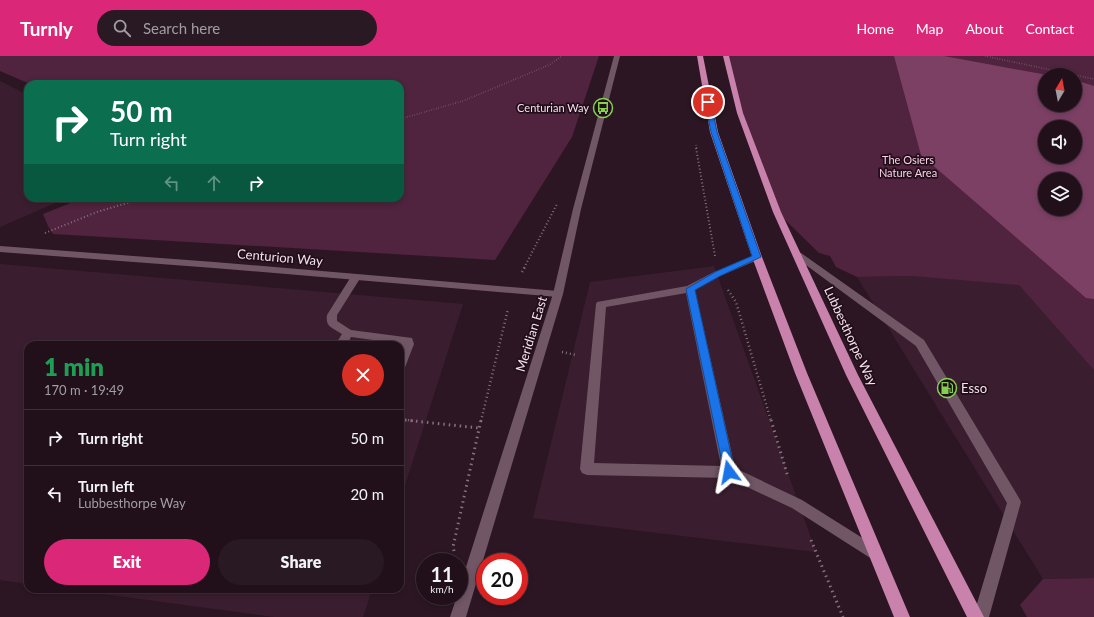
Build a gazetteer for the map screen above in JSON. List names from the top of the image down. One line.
{"streets":{"highway":["Lubbesthorpe Way"],"street":["Centurion Way","Meridian East"]},"crossings":[["Centurion Way","Meridian East"]],"parks":["The Osiers Nature Area"],"places":{"bus stop":["Centurian Way"],"fuel station":["Esso"]},"north":"top","page":{"header":"Turnly","search":"Search here","nav":["Home","Map","About","Contact"],"turn":["50 m","Turn right"],"heading":["1 min","170 m · 19:49"],"list":[{"name":"Turn right","value":"50 m"},{"name":"Turn left","note":"Lubbesthorpe Way","value":"20 m"}],"buttons":["Exit","Share"],"speed":"11 km/h","limit":"20"}}
